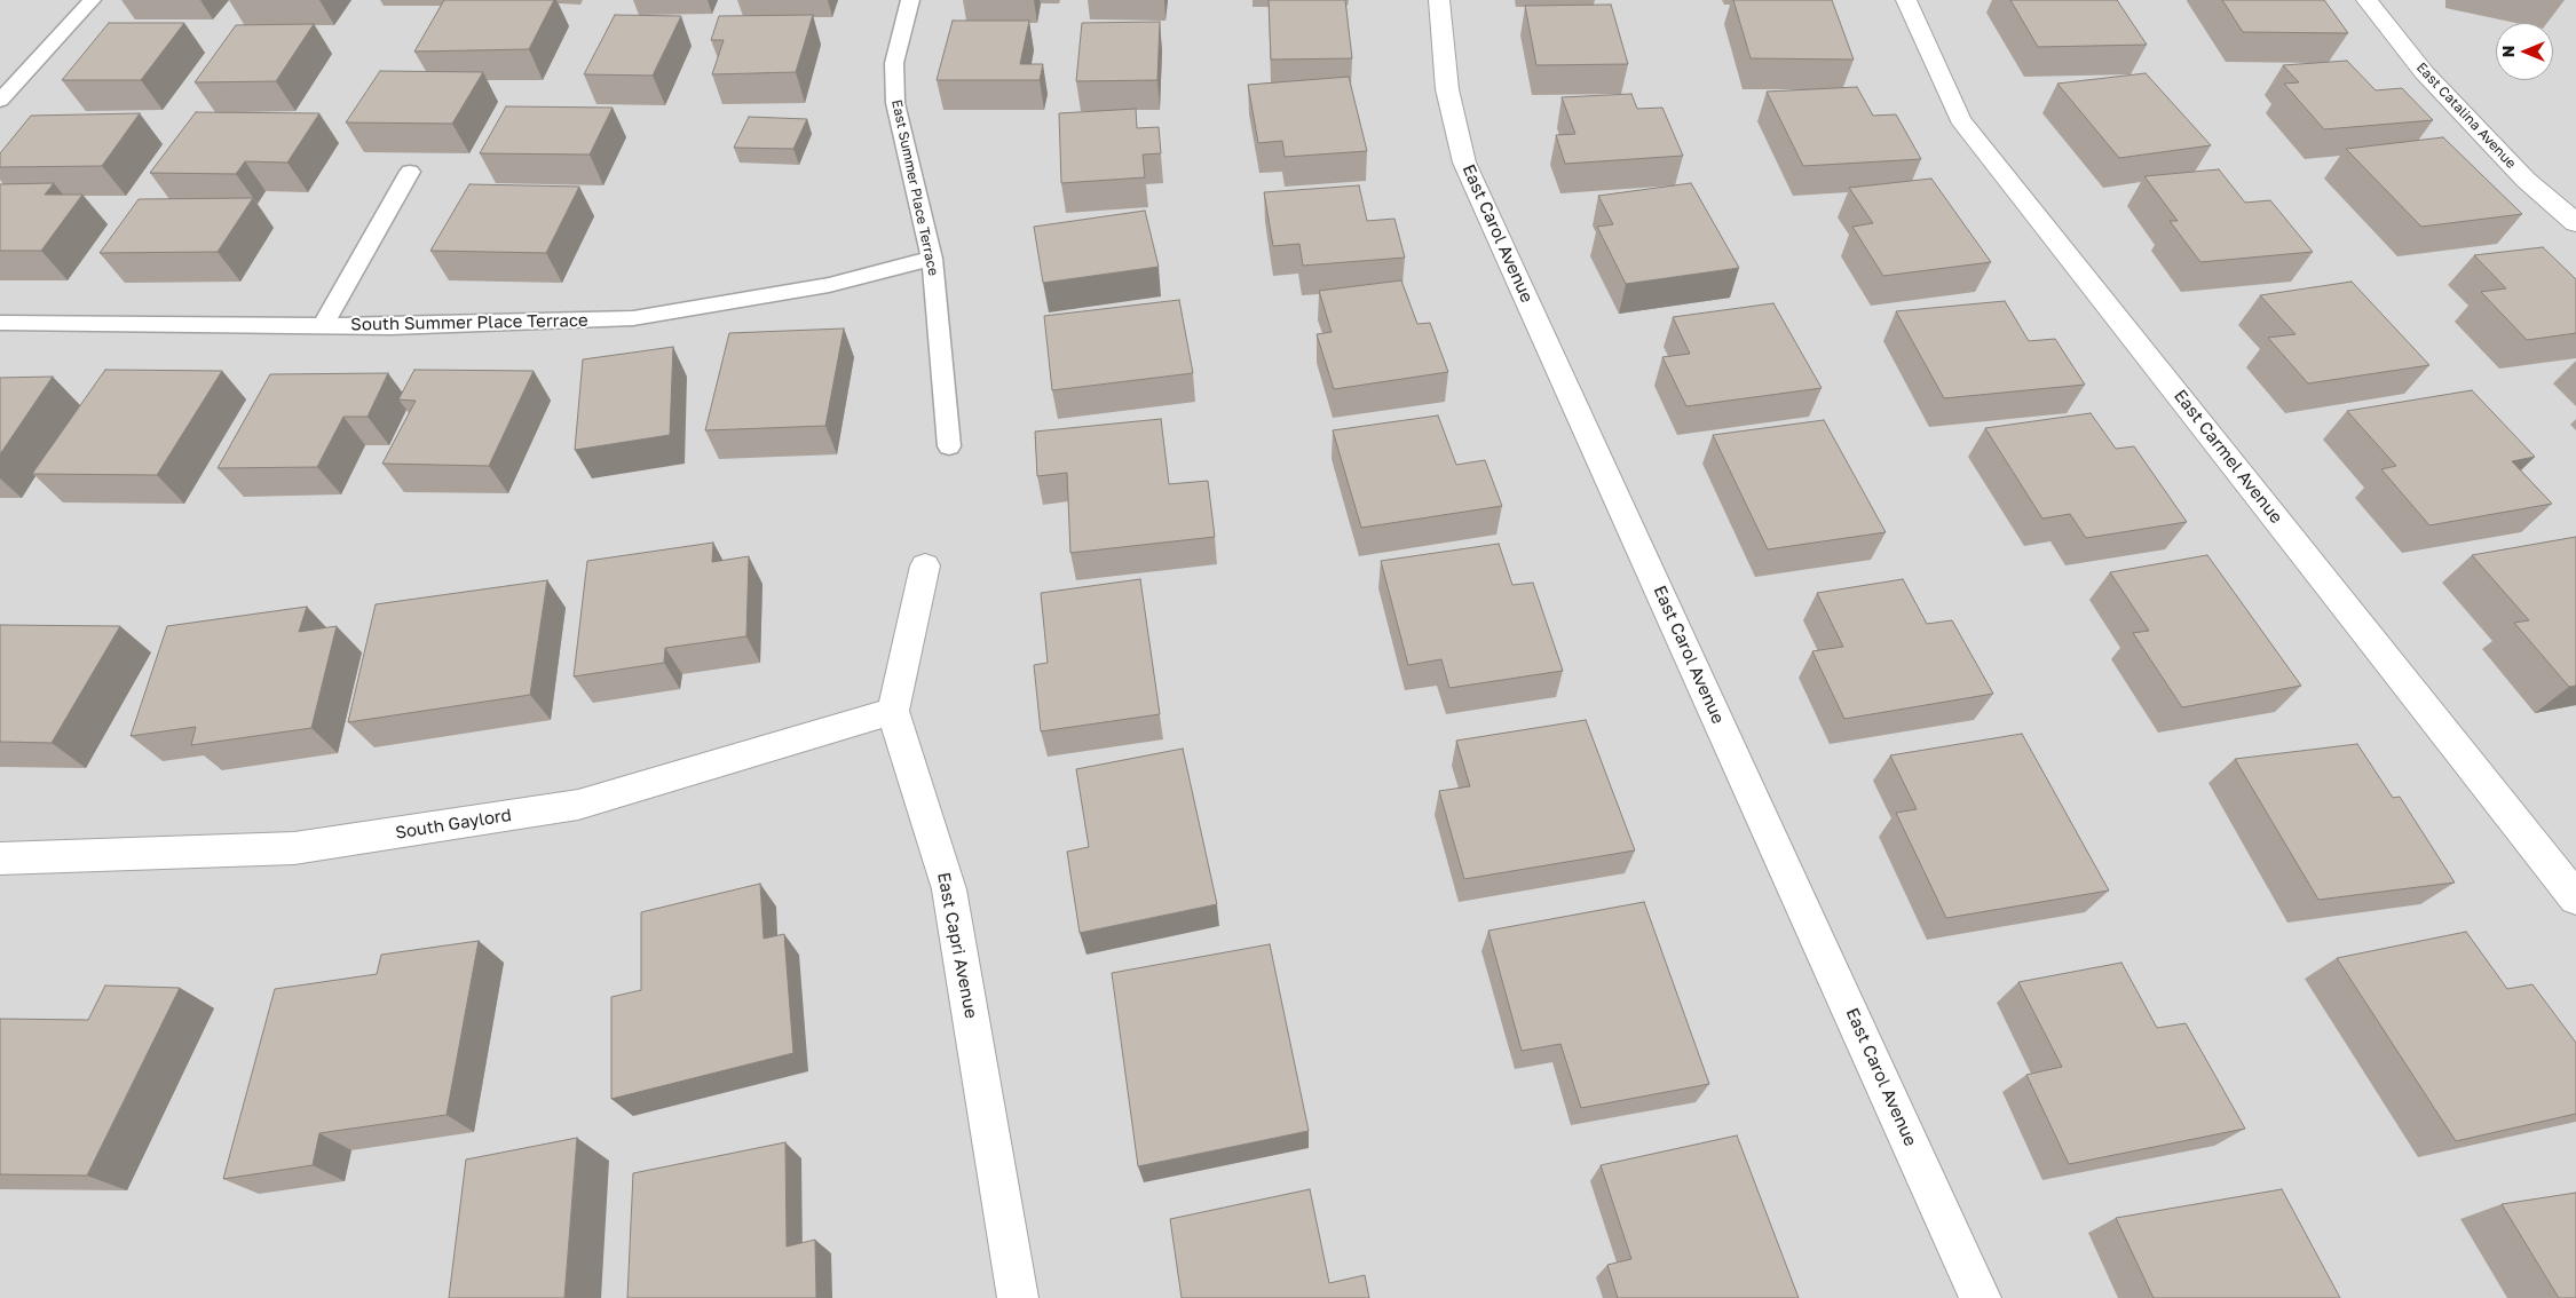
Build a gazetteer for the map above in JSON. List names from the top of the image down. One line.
{"streets":{"street":["East Catalina Avenue","East Carol Avenue","East Carmel Avenue","South Gaylord","East Capri Avenue"],"lane":["East Summer Place Terrace","South Summer Place Terrace"]},"crossings":[["East Summer Place Terrace","South Summer Place Terrace"],["South Gaylord","East Capri Avenue"]],"north":"left"}
